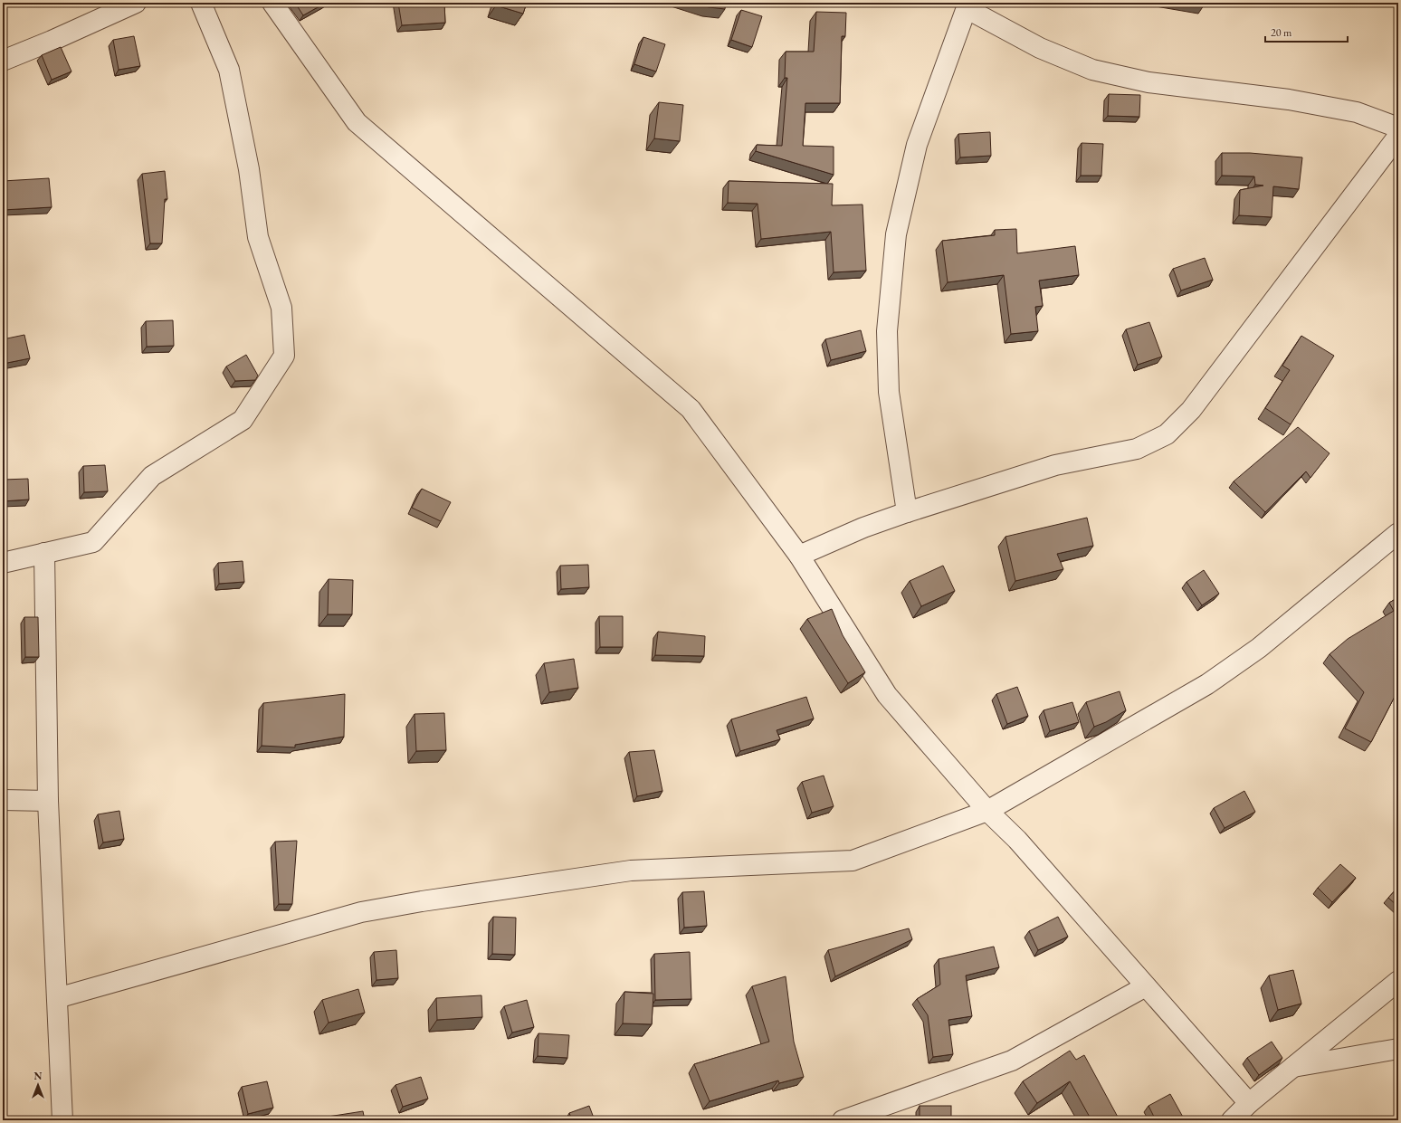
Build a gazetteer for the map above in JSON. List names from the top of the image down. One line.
{"scale_bar":"20 m","north":"top"}
